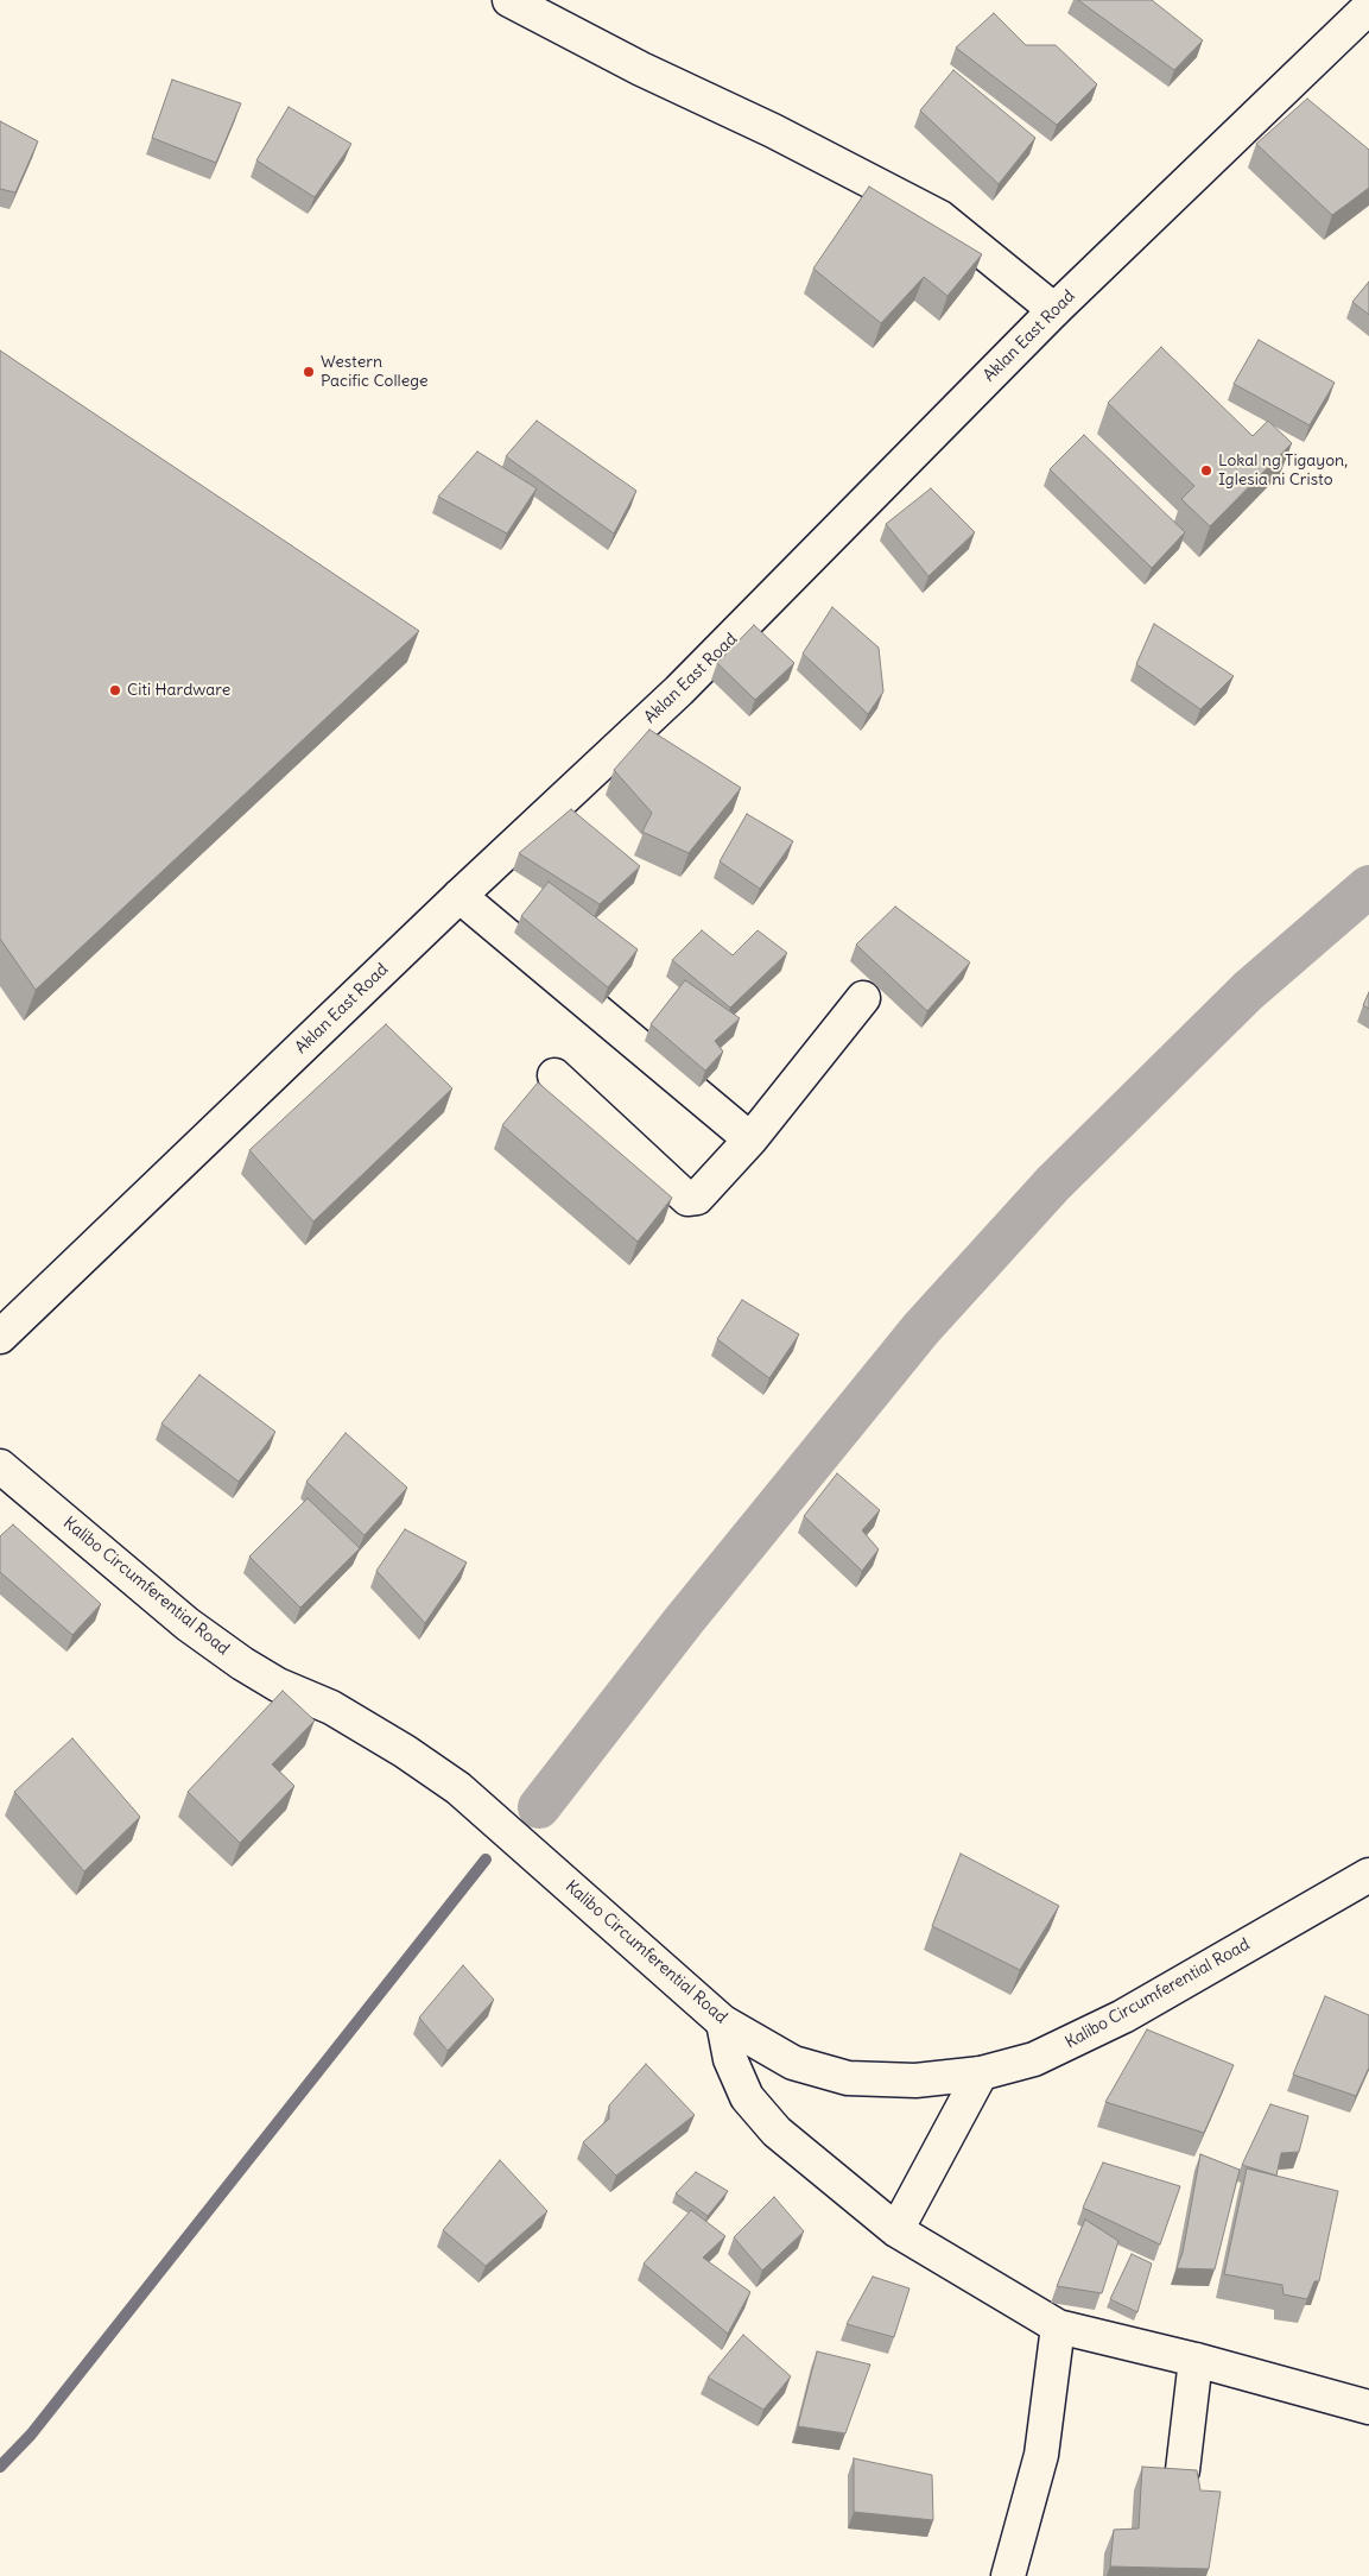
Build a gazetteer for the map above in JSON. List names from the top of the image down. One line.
{"streets":{"main road":["Aklan East Road","Kalibo Circumferential Road"]},"places":["Western Pacific College","Lokal ng Tigayon, Iglesia ni Cristo","Citi Hardware"]}
